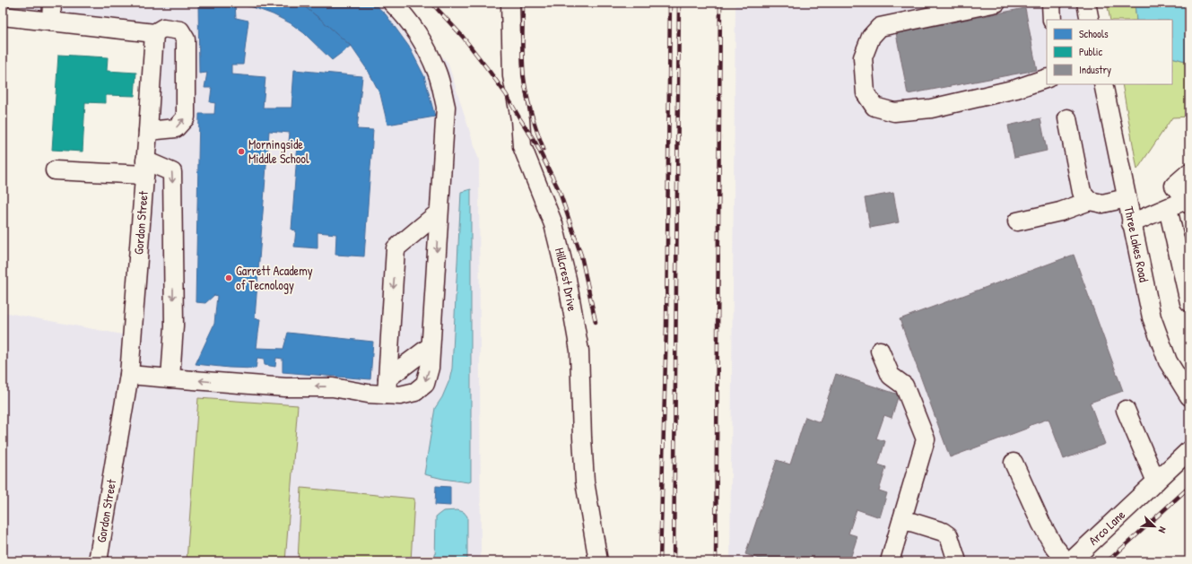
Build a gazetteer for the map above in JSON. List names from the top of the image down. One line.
{"streets":{"street":["Gordon Street","Three Lakes Road","Hillcrest Drive","Arco Lane"]},"places":["Morningside Middle School","Garrett Academy of Tecnology"],"legend":["Schools","Public","Industry"],"north":"bottom right"}
